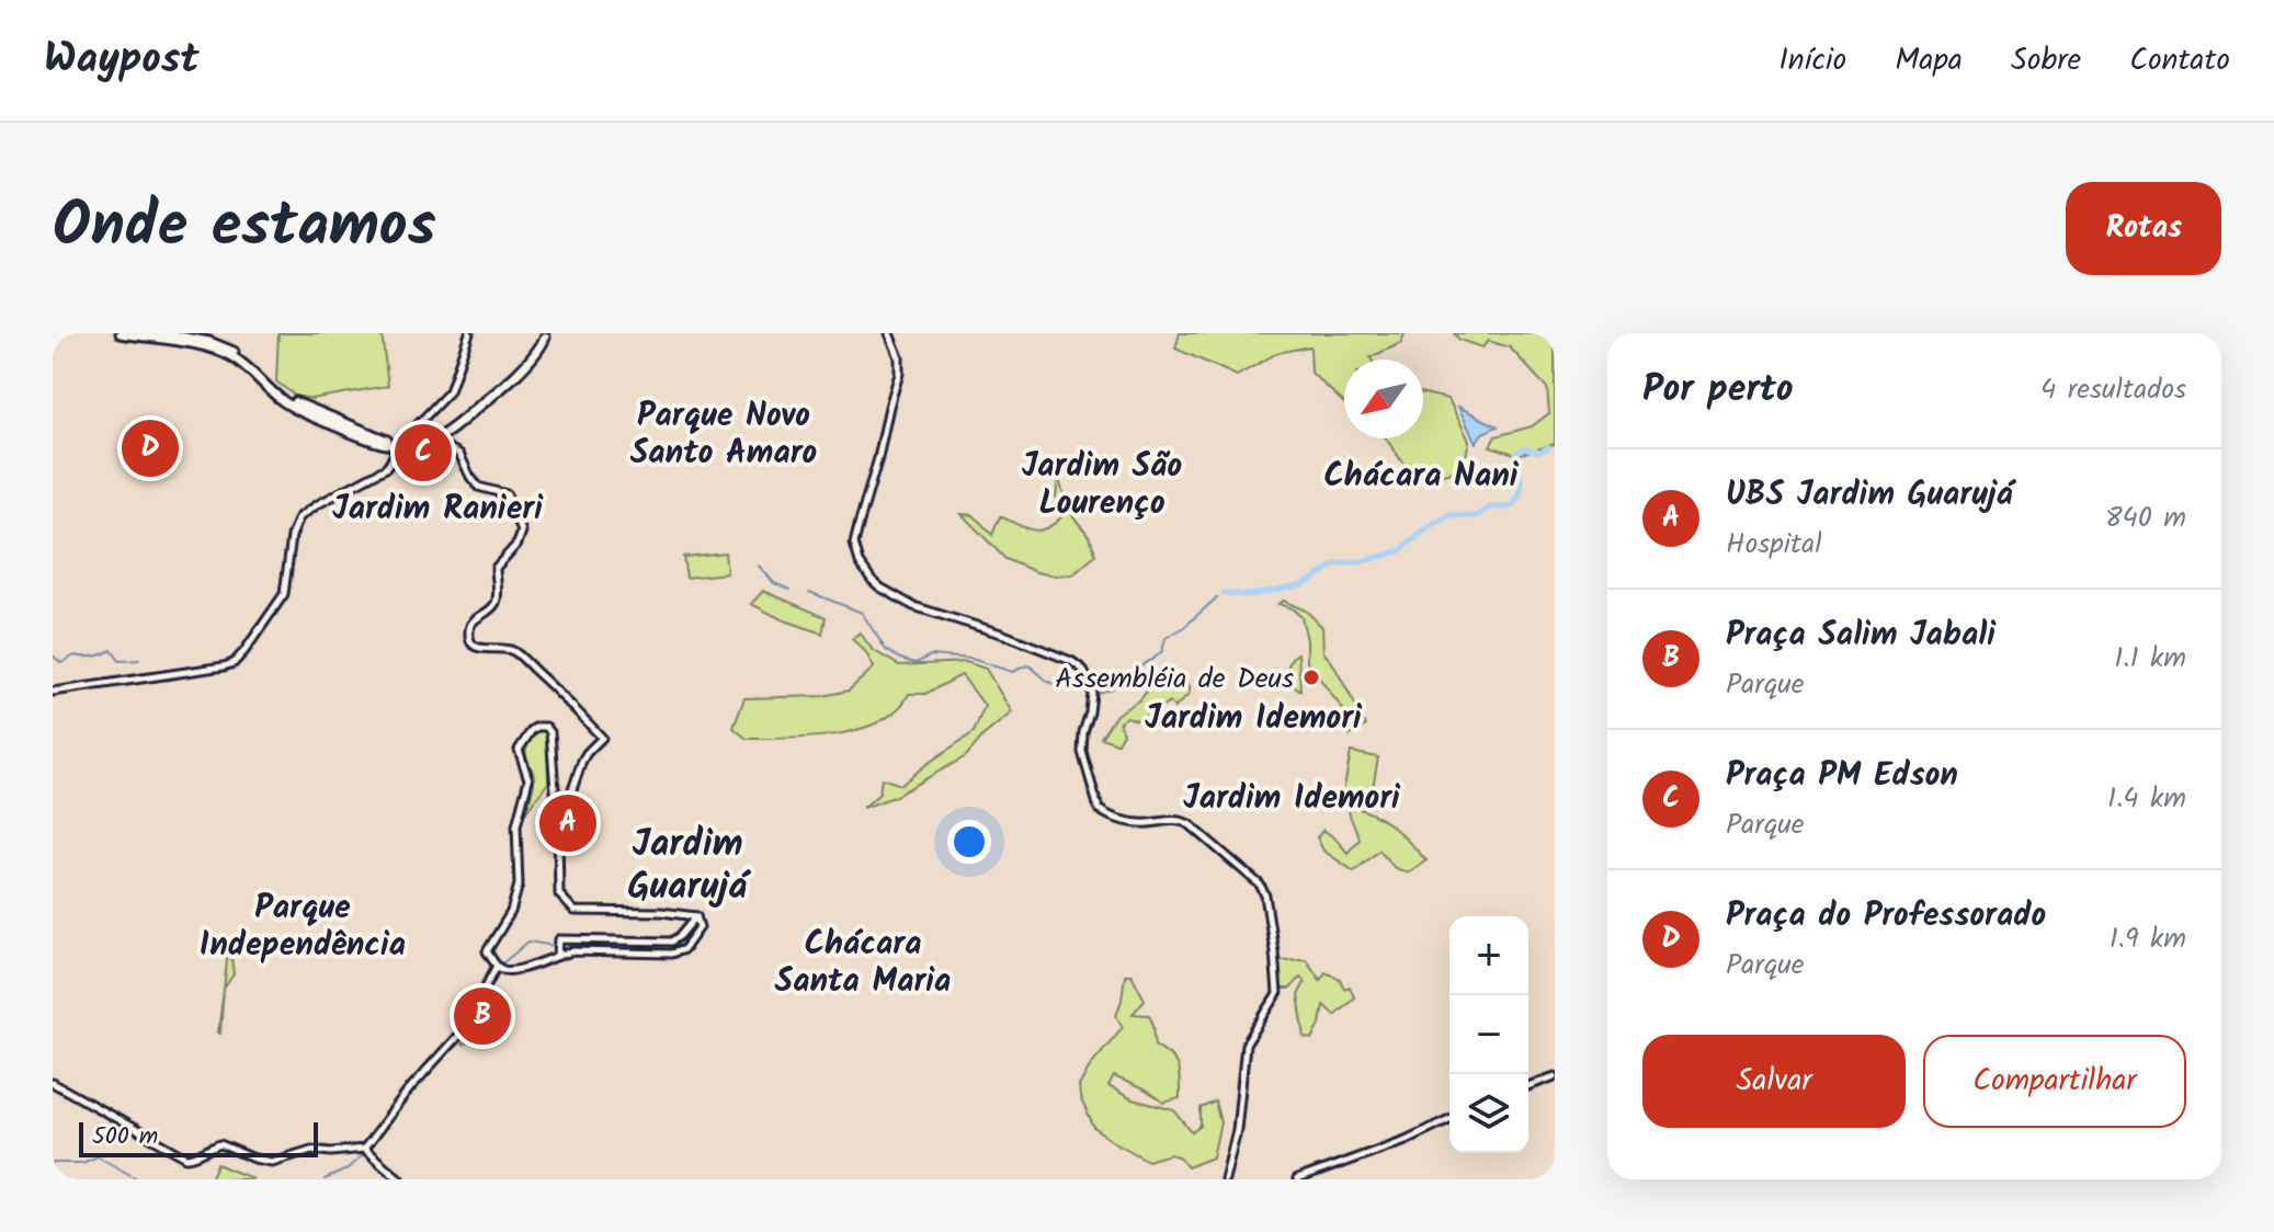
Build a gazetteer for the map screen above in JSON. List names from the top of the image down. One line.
{"districts":["Parque Novo Santo Amaro","Jardim São Lourenço","Chácara Nani","Jardim Ranieri","Jardim Idemori","Jardim Idemori","Jardim Guarujá","Parque Independência","Chácara Santa Maria"],"places":["Assembléia de Deus"],"scale_bar":"500 m","north":"bottom left","page":{"header":"Waypost","nav":["Início","Mapa","Sobre","Contato"],"title":"Onde estamos","buttons":["Rotas",["Salvar","Compartilhar"]],"heading":["Por perto","4 resultados"],"pins":["D","C","A","B"],"list":[{"mark":"A","name":"UBS Jardim Guarujá","note":"Hospital","value":"840 m"},{"mark":"B","name":"Praça Salim Jabali","note":"Parque","value":"1.1 km"},{"mark":"C","name":"Praça PM Edson","note":"Parque","value":"1.4 km"},{"mark":"D","name":"Praça do Professorado","note":"Parque","value":"1.9 km"}],"map_buttons":["+","−"],"scale":"500 m"}}
